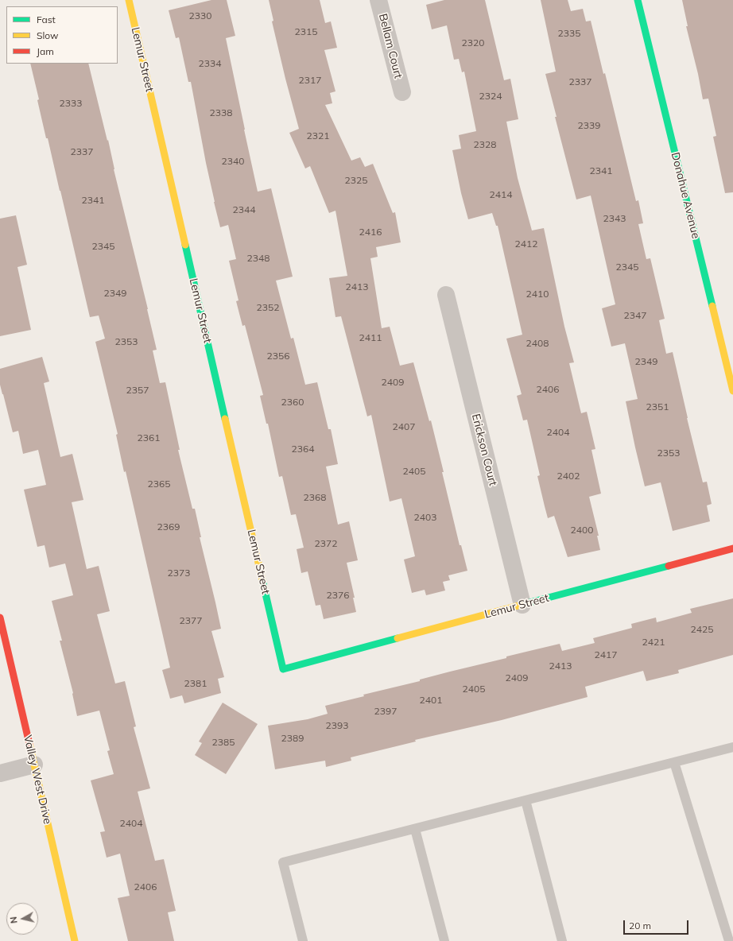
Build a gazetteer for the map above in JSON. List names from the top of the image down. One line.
{"streets":{"street":["Bellam Court","Lemur Street","Donahue Avenue","Erickson Court","Valley West Drive"]},"crossings":[["Lemur Street","Erickson Court"]],"house_numbers":["2330","2315","2335","2320","2334","2317","2337","2324","2333","2338","2339","2321","2328","2337","2340","2341","2325","2414","2341","2344","2343","2416","2412","2345","2348","2345","2413","2349","2410","2352","2347","2411","2353","2408","2356","2349","2409","2406","2357","2360","2351","2407","2404","2361","2364","2353","2405","2402","2365","2368","2403","2369","2400","2372","2373","2376","2377","2425","2421","2417","2413","2409","2381","2405","2401","2397","2393","2389","2385","2404","2406"],"legend":["Fast","Slow","Jam"],"scale_bar":"20 m","north":"left"}
